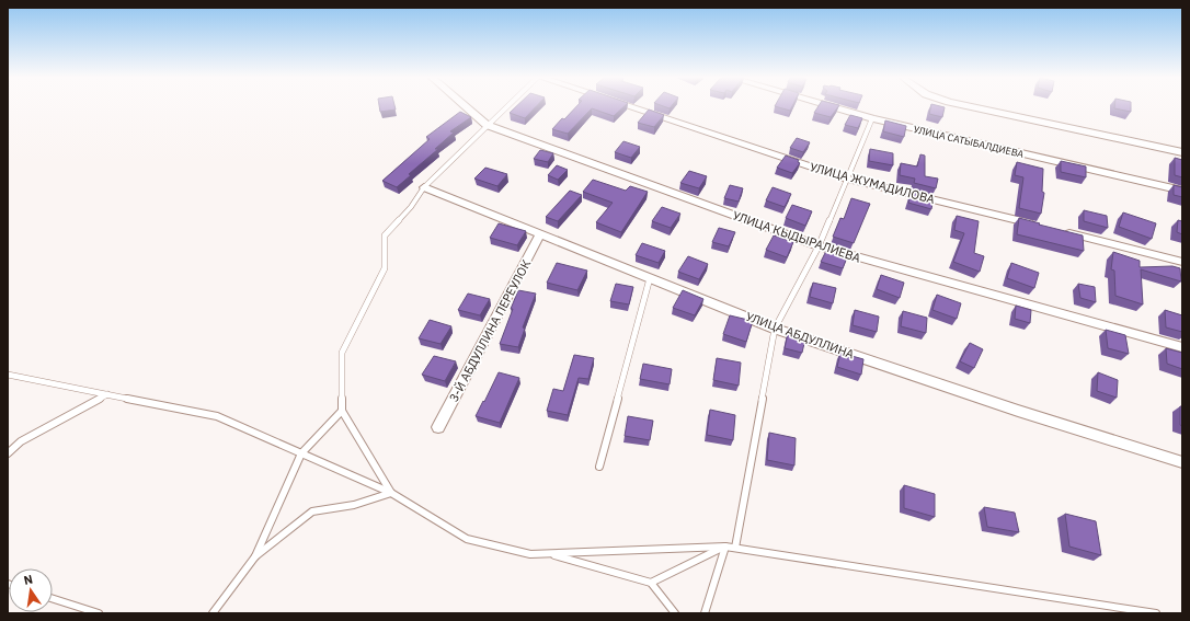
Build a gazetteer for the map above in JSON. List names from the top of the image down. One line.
{"streets":{"street":["УЛИЦА САТЫБАЛДИЕВА","УЛИЦА ЖУМАДИЛОВА","УЛИЦА КЫДЫРАЛИЕВА","3-Й АБДУЛЛИНА ПЕРЕУЛОК","УЛИЦА АБДУЛЛИНА"]},"crossings":[["3-Й АБДУЛЛИНА ПЕРЕУЛОК","УЛИЦА АБДУЛЛИНА"]],"north":"top"}
